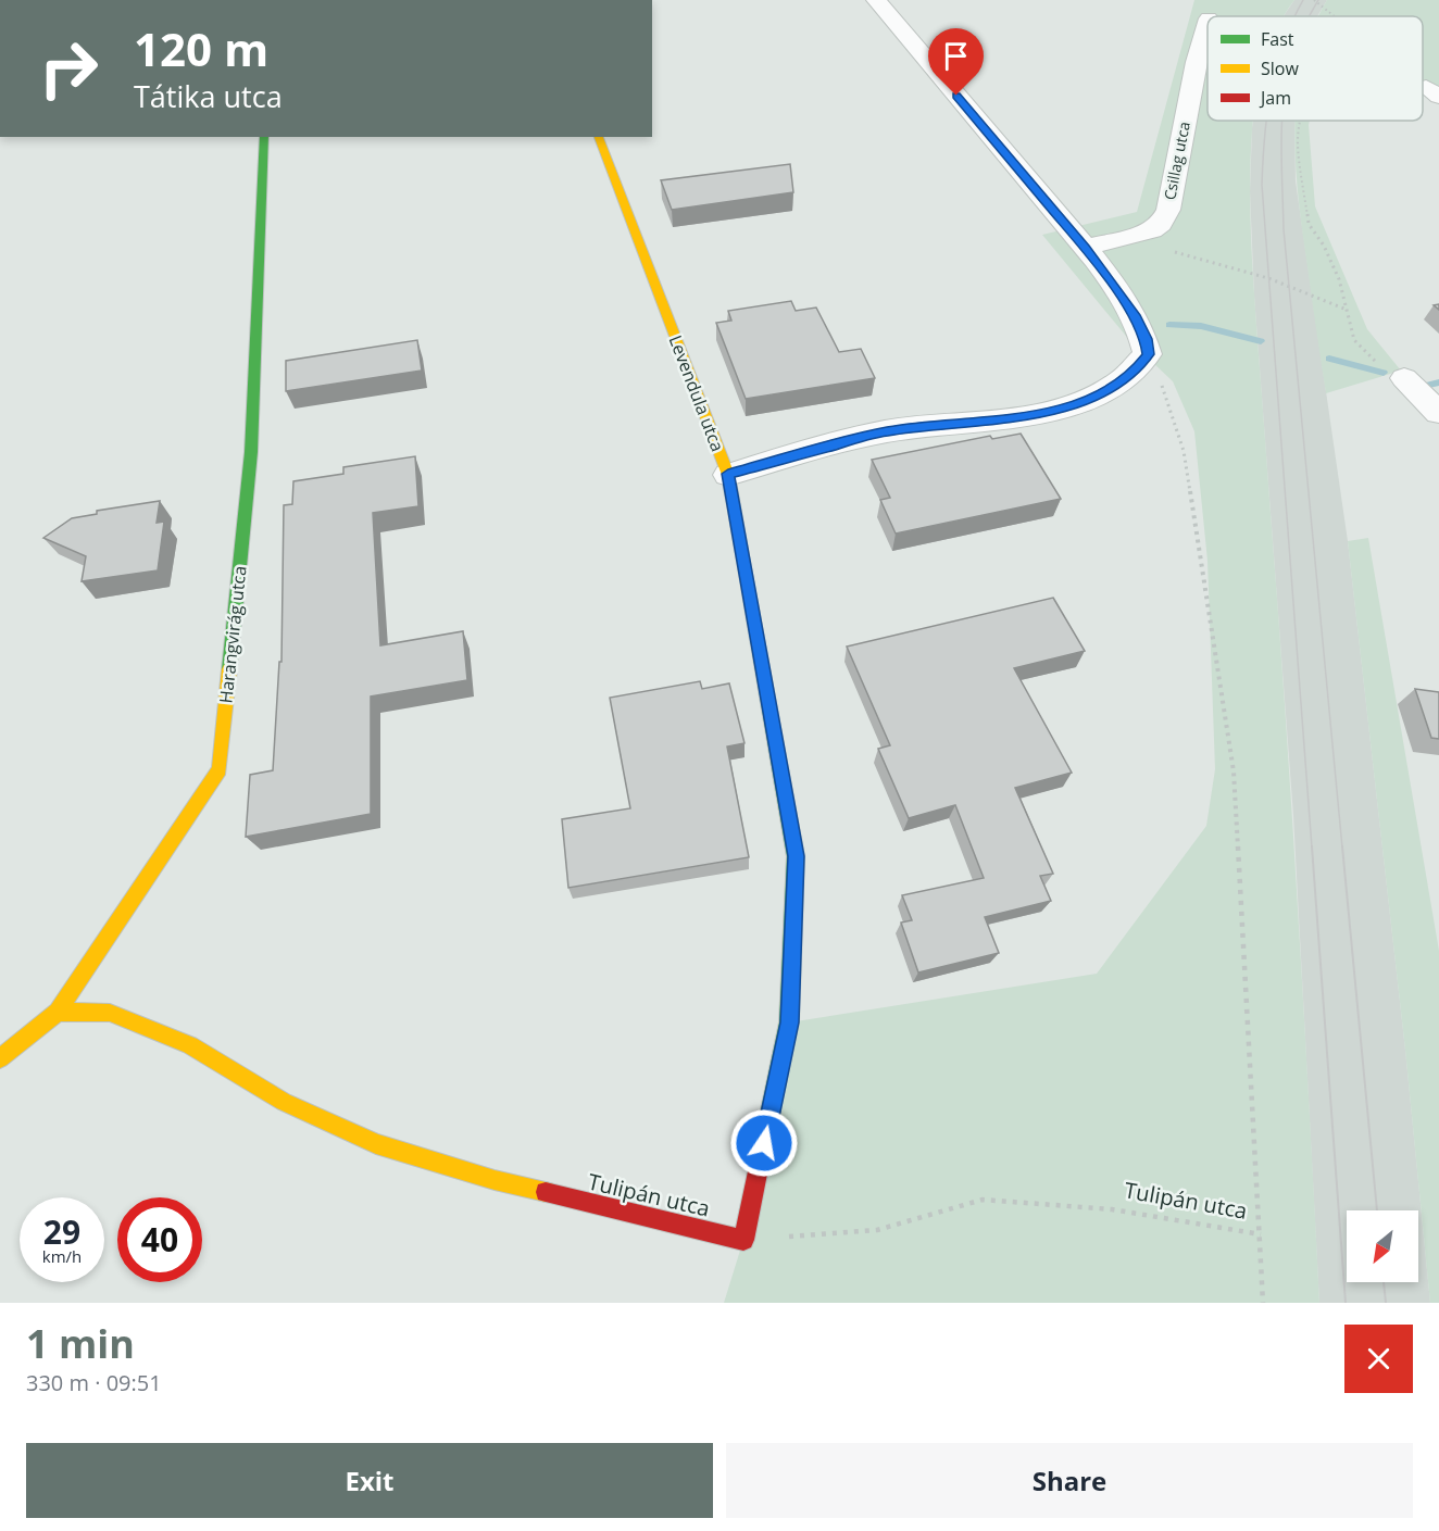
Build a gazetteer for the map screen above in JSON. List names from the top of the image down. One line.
{"streets":{"street":["Csillag utca","Levendula utca","Harangvirág utca","Tulipán utca"]},"crossings":[["Levendula utca","Tulipán utca"],["Harangvirág utca","Tulipán utca"]],"legend":["Fast","Slow","Jam"],"north":"bottom left","page":{"turn":["120 m","Tátika utca"],"speed":"29 km/h","limit":"40","heading":["1 min","330 m · 09:51"],"buttons":["Exit","Share"]}}
